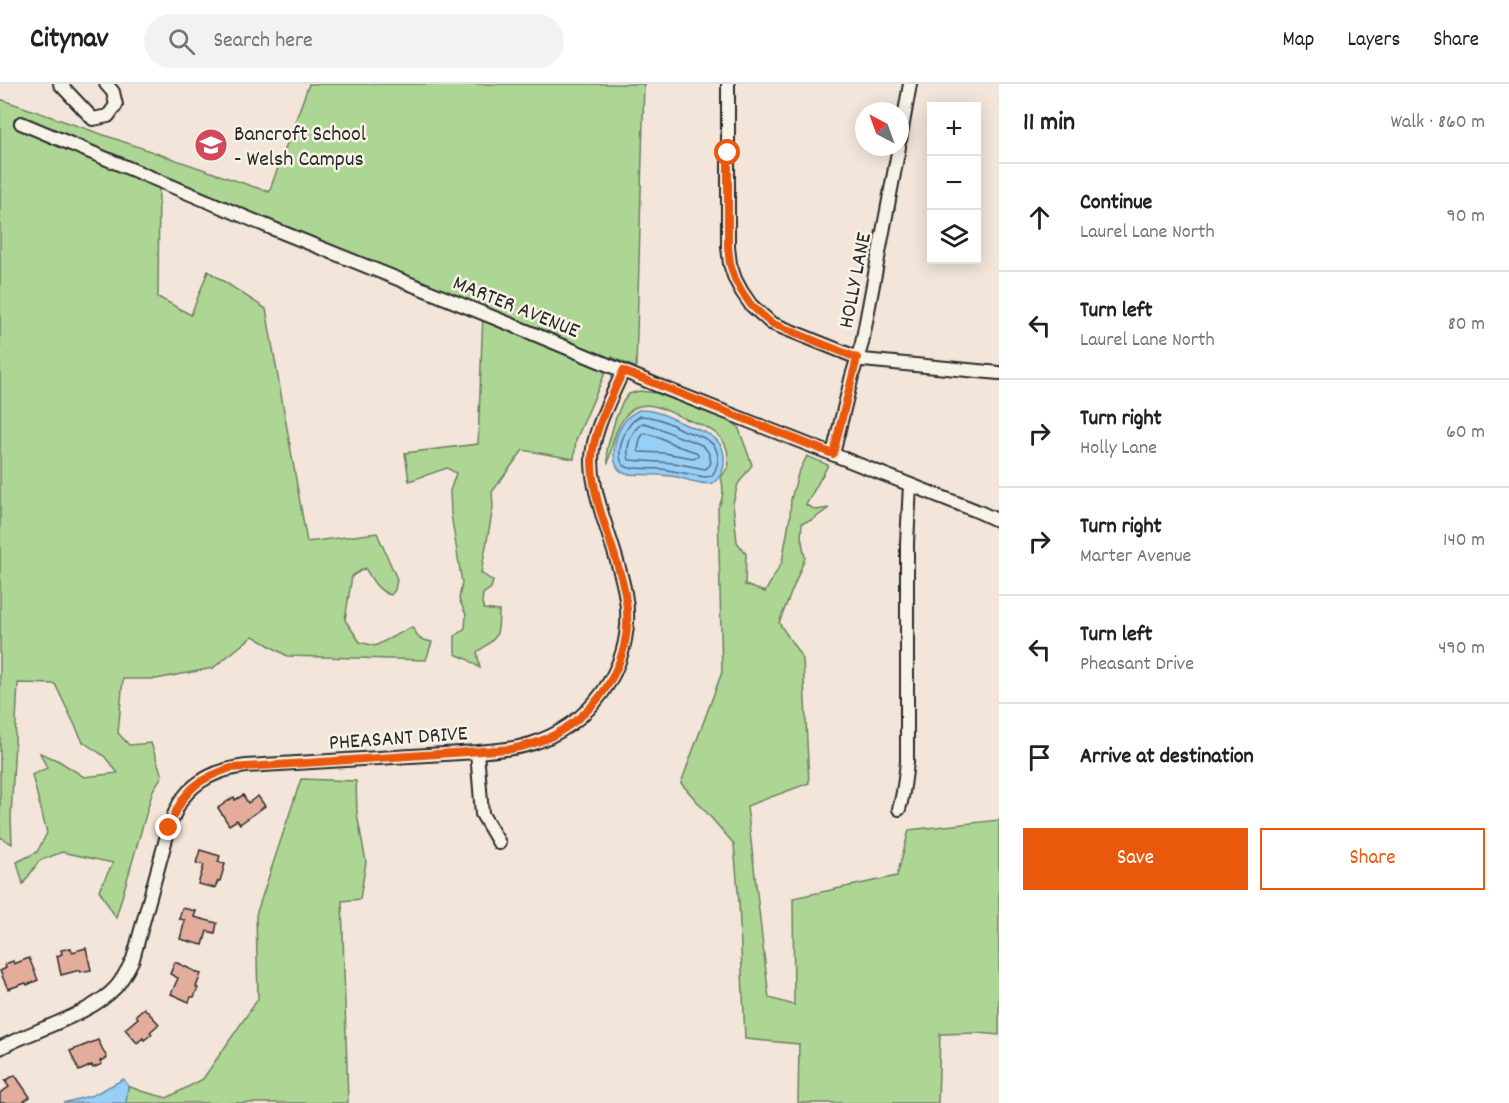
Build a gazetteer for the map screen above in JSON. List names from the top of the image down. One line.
{"streets":{"street":["HOLLY LANE","MARTER AVENUE","PHEASANT DRIVE"]},"crossings":[["HOLLY LANE","MARTER AVENUE"],["MARTER AVENUE","PHEASANT DRIVE"]],"places":{"school or university":["Bancroft School - Welsh Campus"]},"north":"top left","page":{"header":"Citynav","search":"Search here","nav":["Map","Layers","Share"],"heading":["11 min","Walk · 860 m"],"map_buttons":["+","−"],"list":[["Continue","Laurel Lane North","90 m"],["Turn left","Laurel Lane North","80 m"],["Turn right","Holly Lane","60 m"],["Turn right","Marter Avenue","140 m"],["Turn left","Pheasant Drive","490 m"],"Arrive at destination"],"buttons":["Save","Share"]}}
